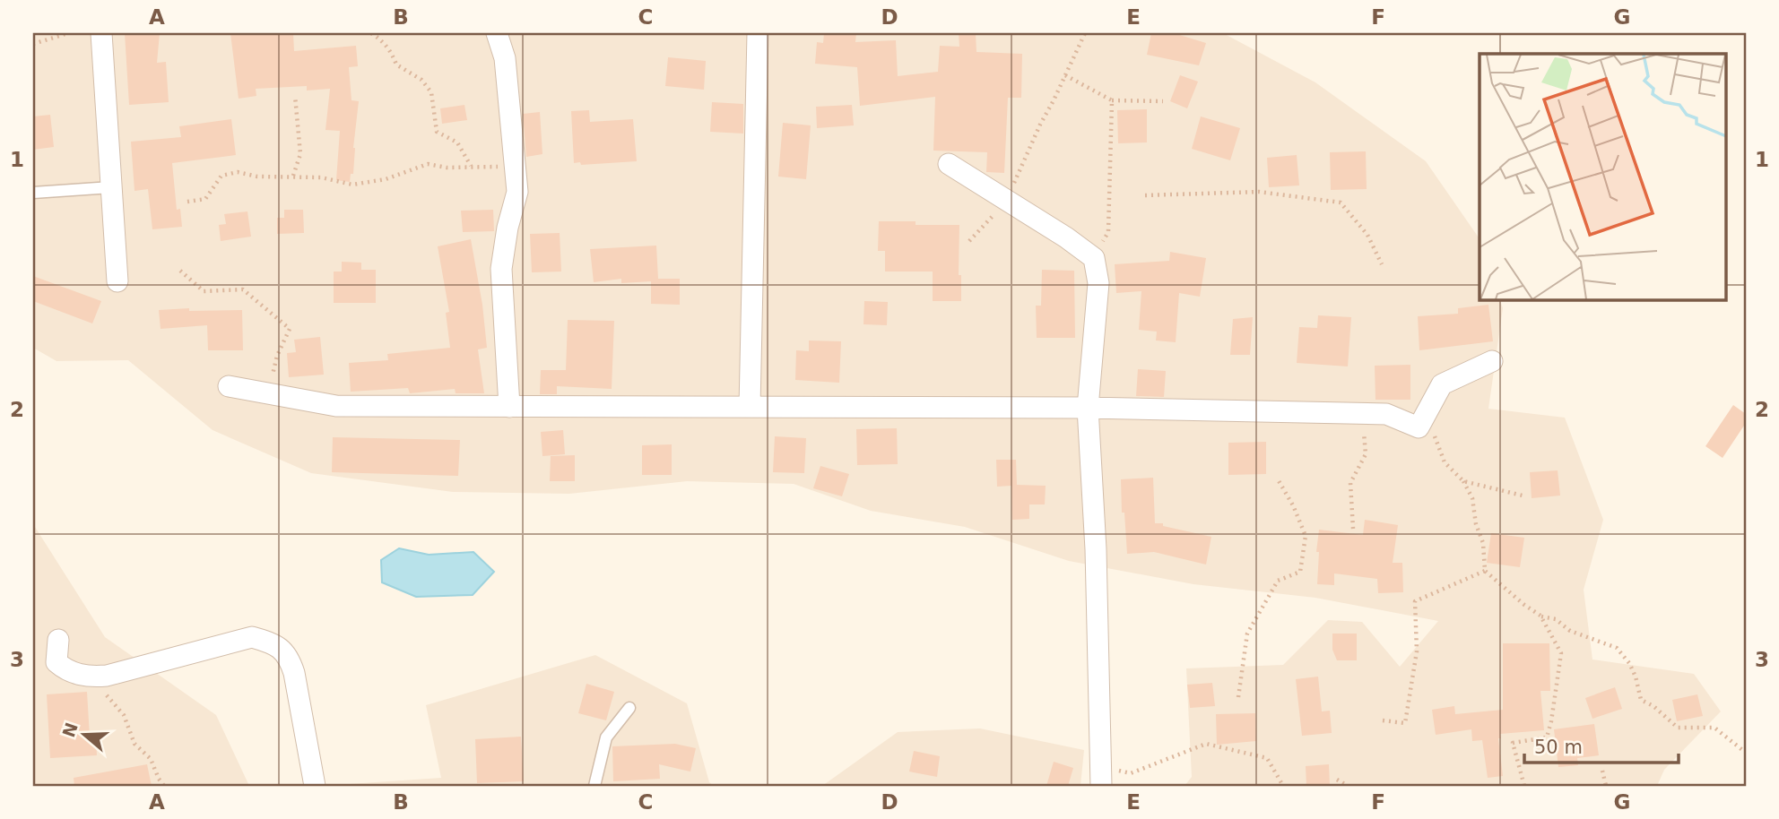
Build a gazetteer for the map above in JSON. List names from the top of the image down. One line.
{"scale_bar":"50 m","north":"left","grid":{"columns":["A","B","C","D","E","F","G"],"rows":["1","2","3"]}}
